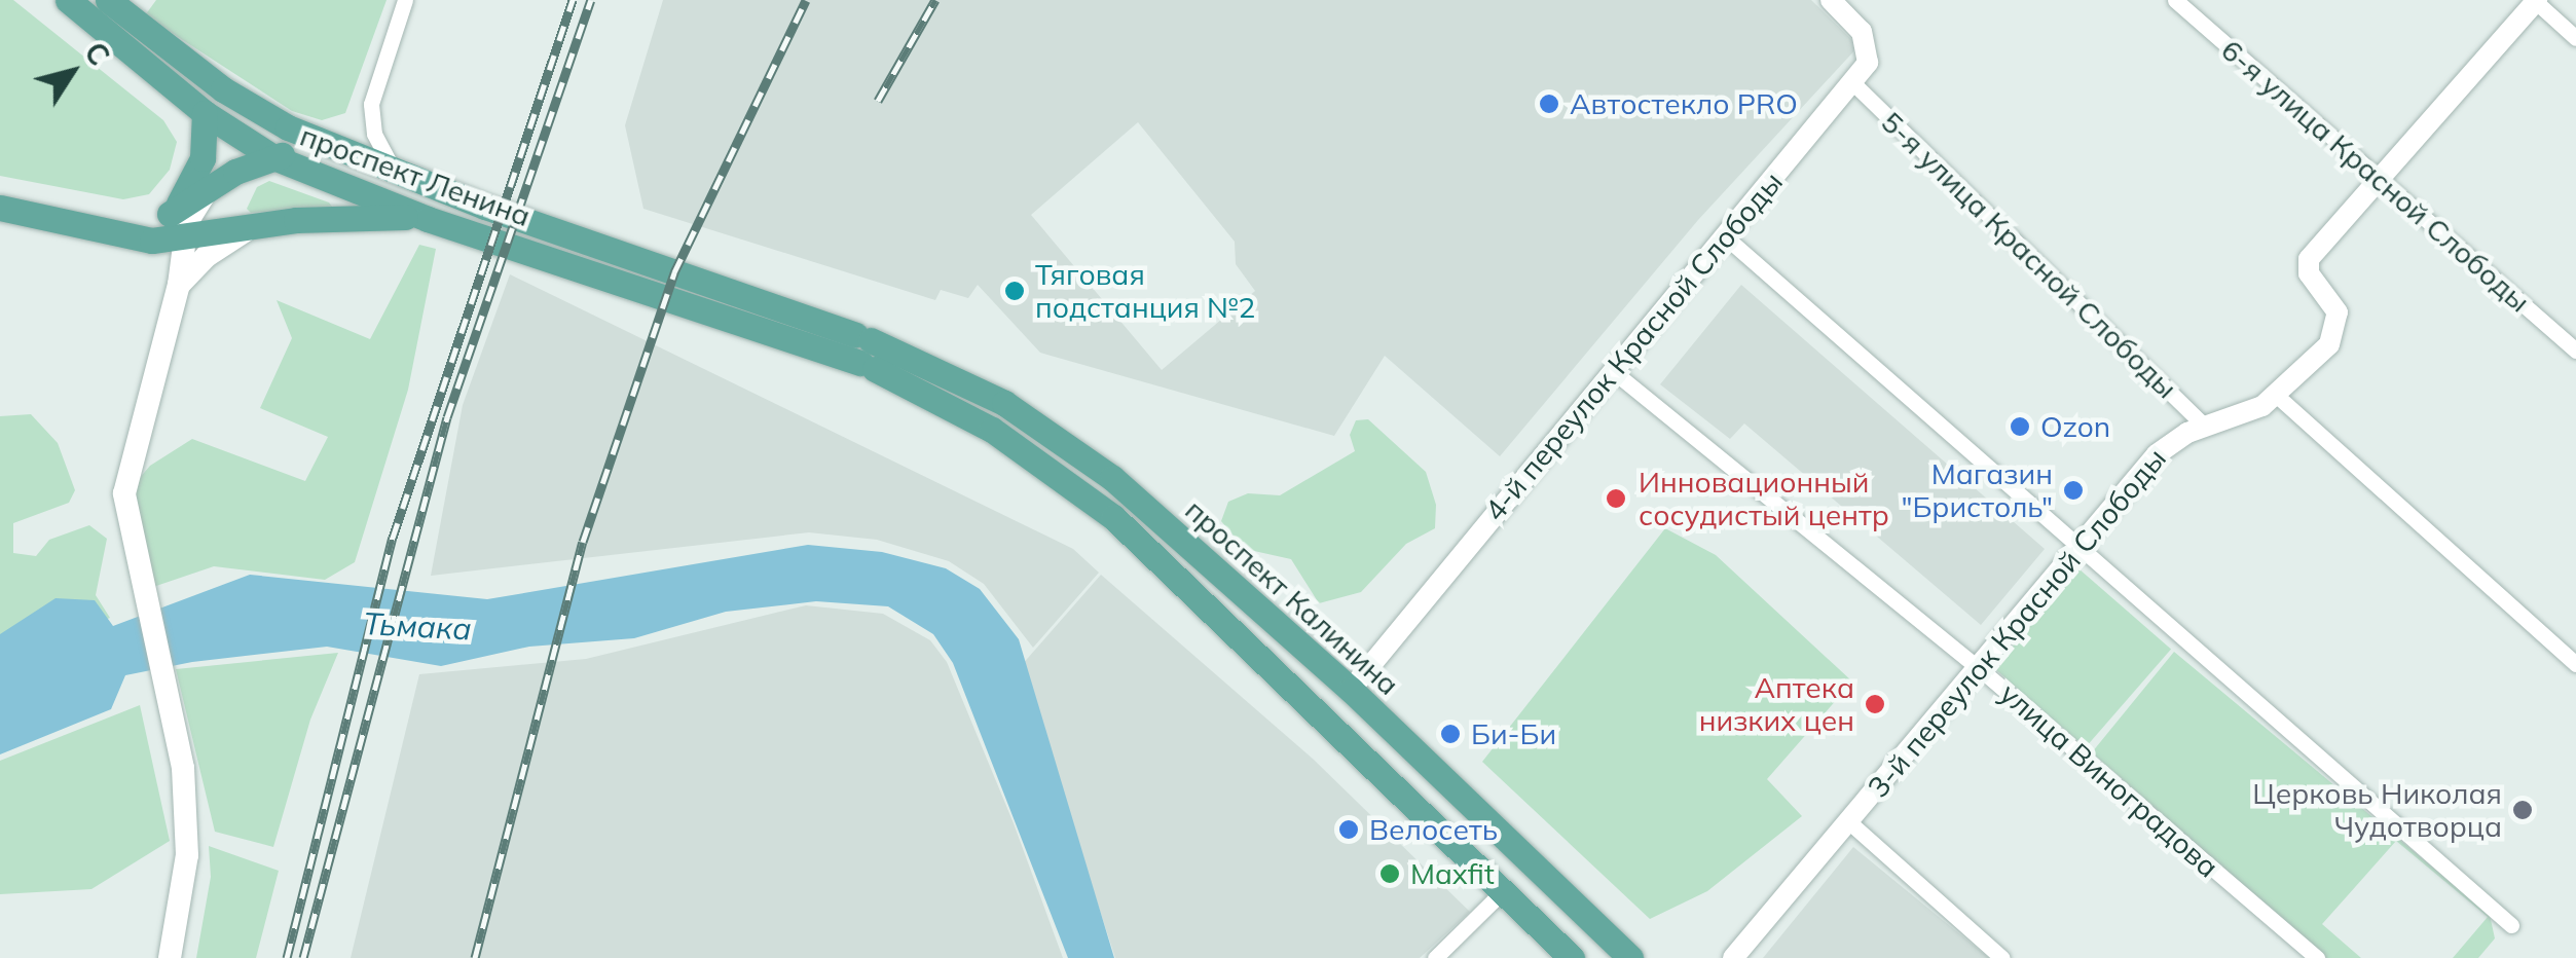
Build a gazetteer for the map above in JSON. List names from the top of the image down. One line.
{"streets":{"main road":["проспект Ленина","проспект Калинина"],"street":["6-я улица Красной Слободы","5-я улица Красной Слободы","4-й переулок Красной Слободы","3-й переулок Красной Слободы","улица Виноградова"]},"crossings":[["проспект Ленина","проспект Калинина"],["6-я улица Красной Слободы","3-й переулок Красной Слободы"],["5-я улица Красной Слободы","4-й переулок Красной Слободы"],["5-я улица Красной Слободы","3-й переулок Красной Слободы"],["4-й переулок Красной Слободы","проспект Калинина"],["4-й переулок Красной Слободы","улица Виноградова"],["3-й переулок Красной Слободы","улица Виноградова"]],"water":["Тьмака"],"places":["Автостекло PRO","Тяговая подстанция №2","Ozon","Магазин \"Бристоль\"","Инновационный сосудистый центр","Аптека низких цен","Би-Би","Церковь Николая Чудотворца","Велосеть","Maxfit"],"north":"top right"}
